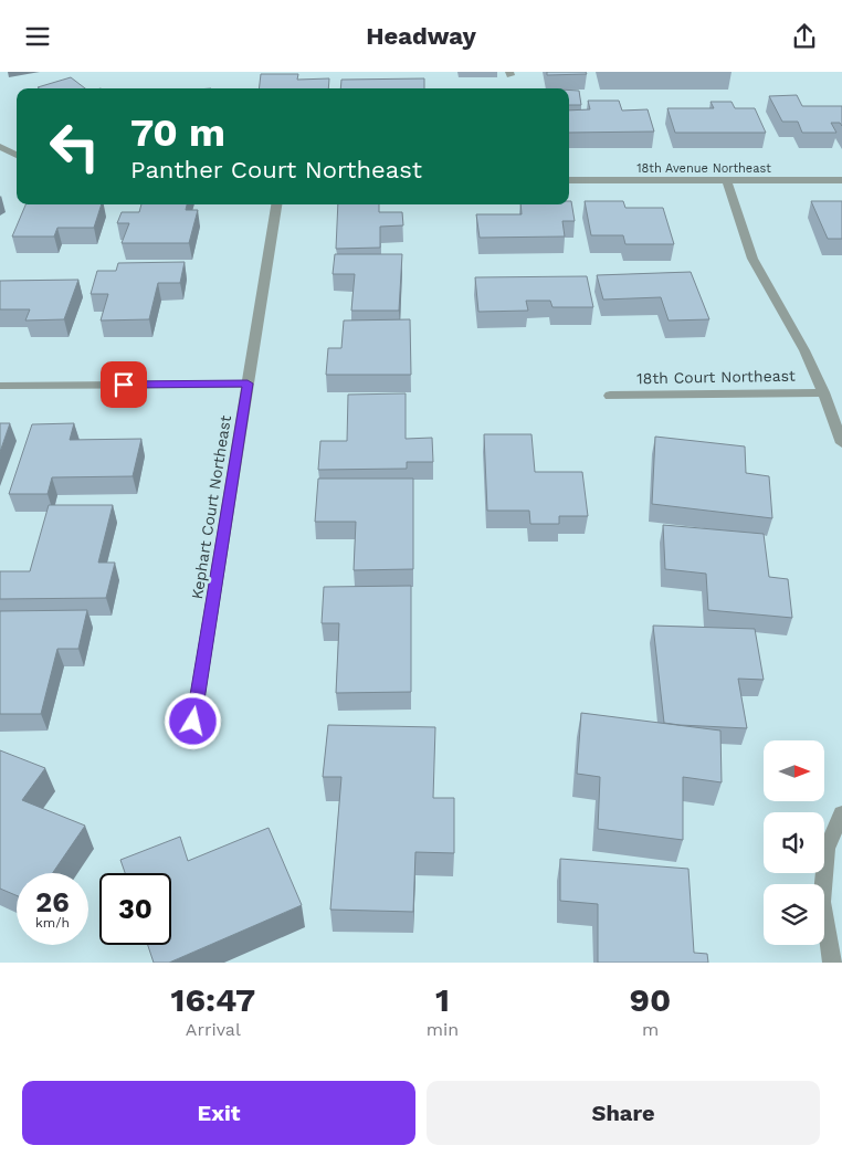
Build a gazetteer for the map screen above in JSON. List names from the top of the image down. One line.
{"streets":{"street":["18th Avenue Northeast","18th Court Northeast","Kephart Court Northeast"]},"north":"right","page":{"header":"Headway","turn":["70 m","Panther Court Northeast"],"speed":"26 km/h","limit":"30","eta":["16:47","Arrival","1","min","90","m"],"buttons":["Exit","Share"]}}
